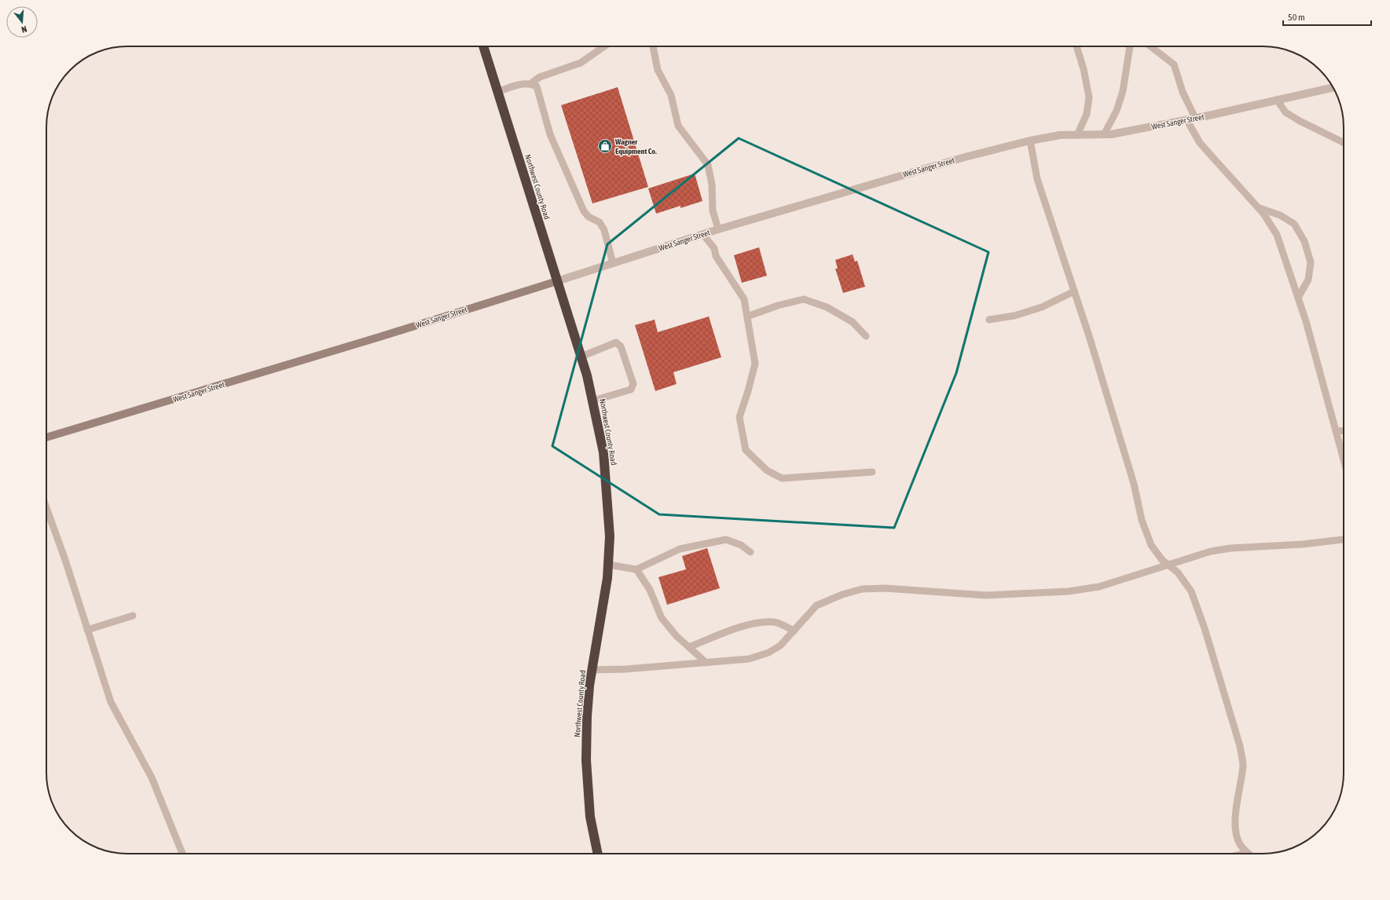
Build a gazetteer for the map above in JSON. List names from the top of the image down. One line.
{"streets":{"highway":["Northwest County Road"],"main road":["West Sanger Street"]},"crossings":[["West Sanger Street","Northwest County Road"]],"places":{"shop":["Wagner Equipment Co."]},"scale_bar":"50 m","north":"bottom"}
